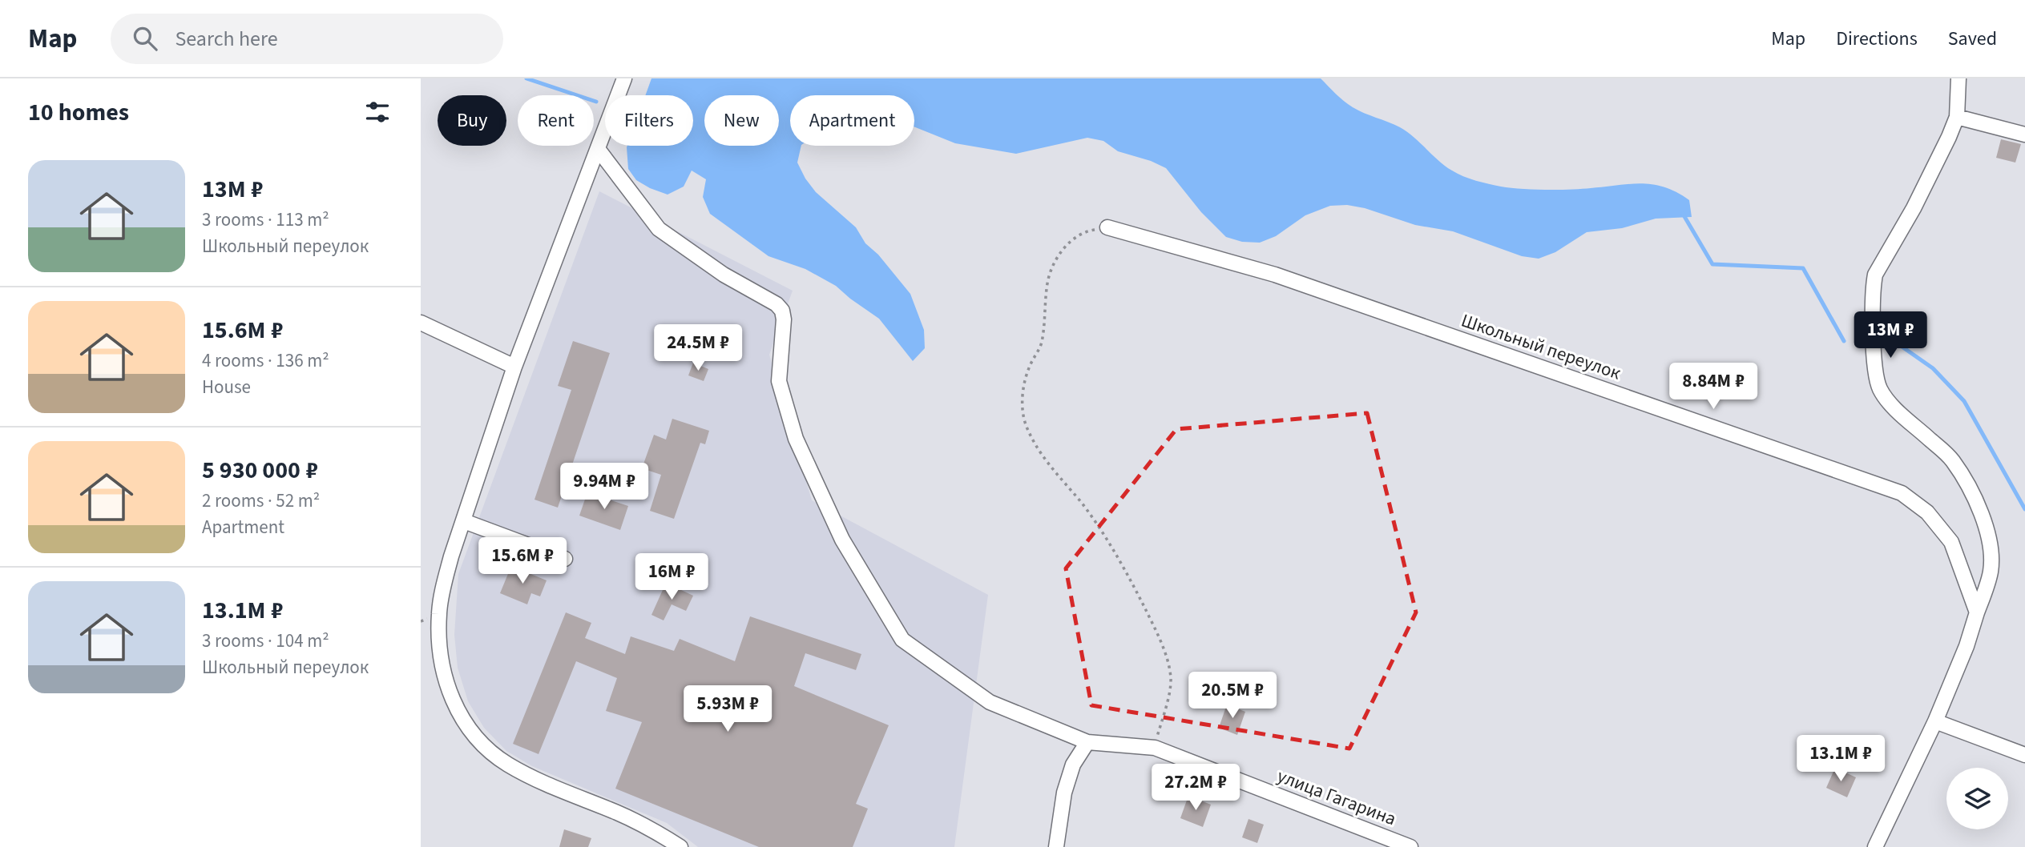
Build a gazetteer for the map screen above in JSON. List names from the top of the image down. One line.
{"streets":{"street":["Школьный переулок","улица Гагарина"]},"page":{"header":"Map","search":"Search here","nav":["Map","Directions","Saved"],"heading":"10 homes","chip":["Buy","Rent","Filters","New","Apartment"],"list":[{"name":"13M ₽","note":"3 rooms · 113 m² · Школьный переулок"},{"name":"15.6M ₽","note":"4 rooms · 136 m² · House"},{"name":"5 930 000 ₽","note":"2 rooms · 52 m² · Apartment"},{"name":"13.1M ₽","note":"3 rooms · 104 m² · Школьный переулок"}],"price":["13M ₽","24.5M ₽","8.84M ₽","9.94M ₽","15.6M ₽","16M ₽","20.5M ₽","5.93M ₽","13.1M ₽","27.2M ₽"]}}
